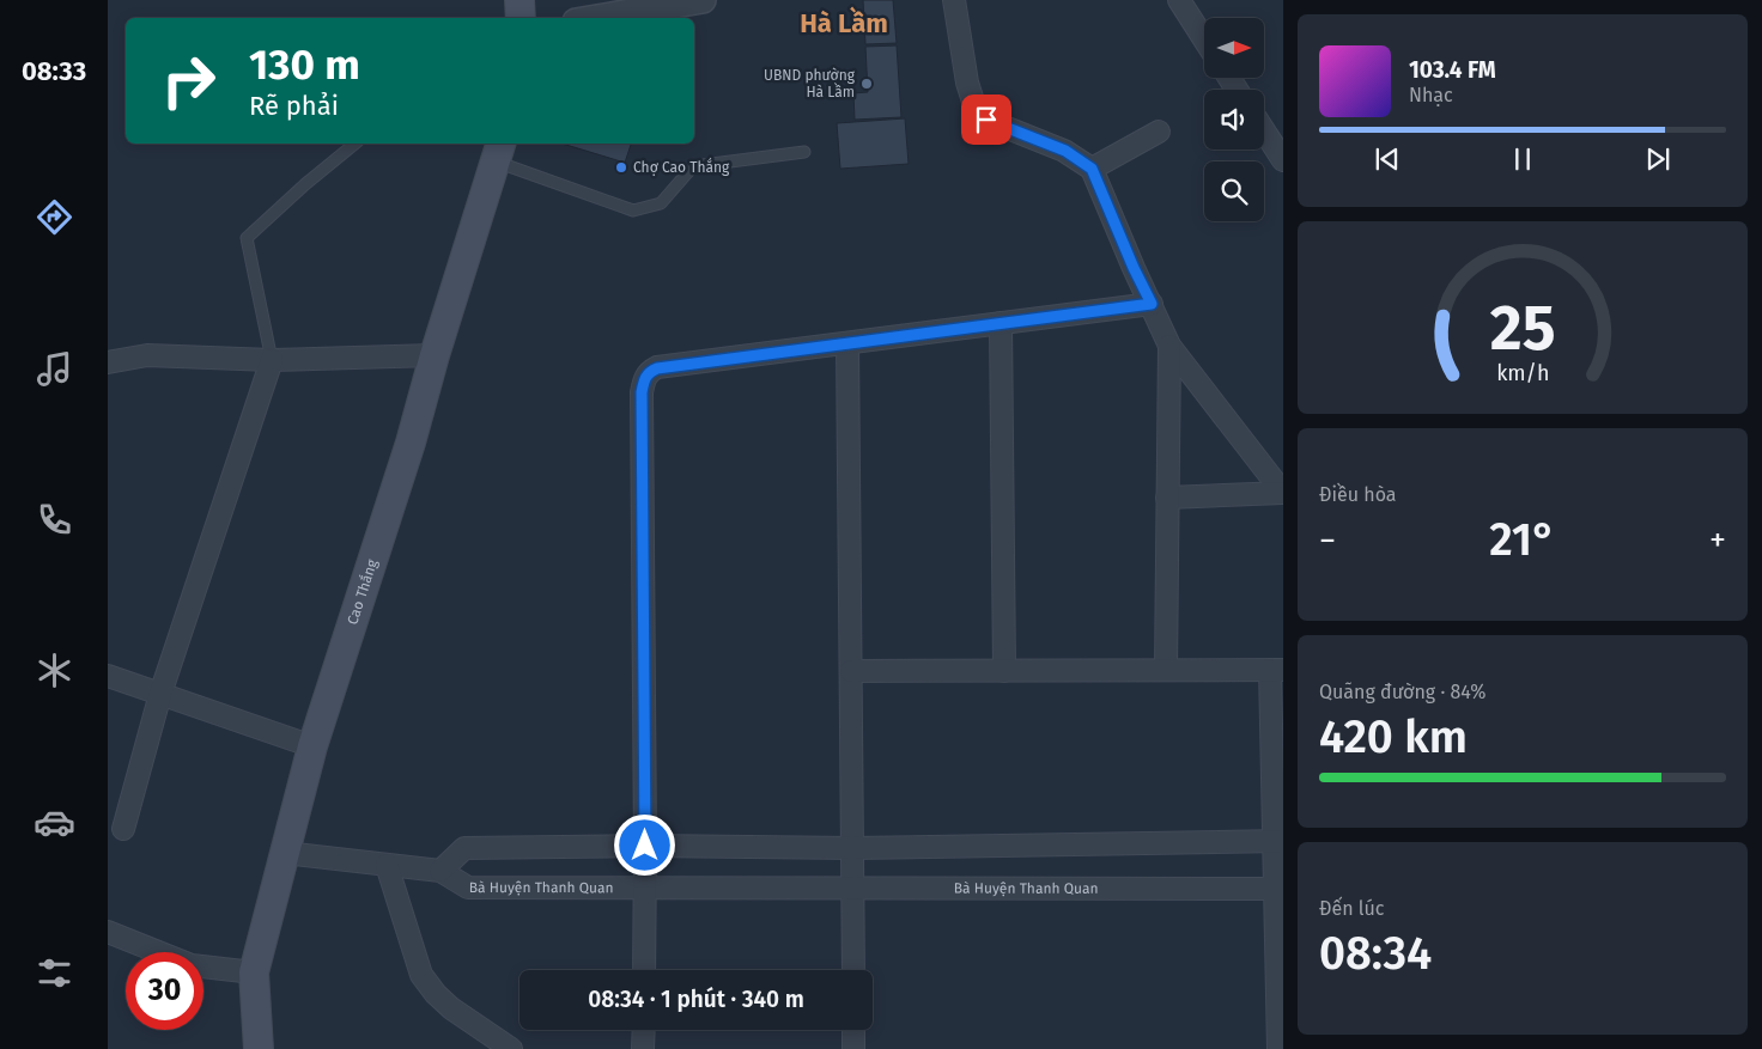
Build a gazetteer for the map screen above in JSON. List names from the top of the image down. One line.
{"streets":{"main road":["Cao Thắng"],"street":["Bà Huyện Thanh Quan"]},"districts":["Hà Lầm"],"places":["UBND phường Hà Lầm","Chợ Cao Thắng"],"north":"right","page":{"tabs":"08:33","turn":["130 m","Rẽ phải"],"song":["103.4 FM","Nhạc"],"tile":["Điều hòa",["Quãng đường · 84%","420 km"],["Đến lúc","08:34"]],"heat":["−","21°","+"],"limit":"30","trip":"08:34 · 1 phút · 340 m","gauge":["25","km/h"]}}
